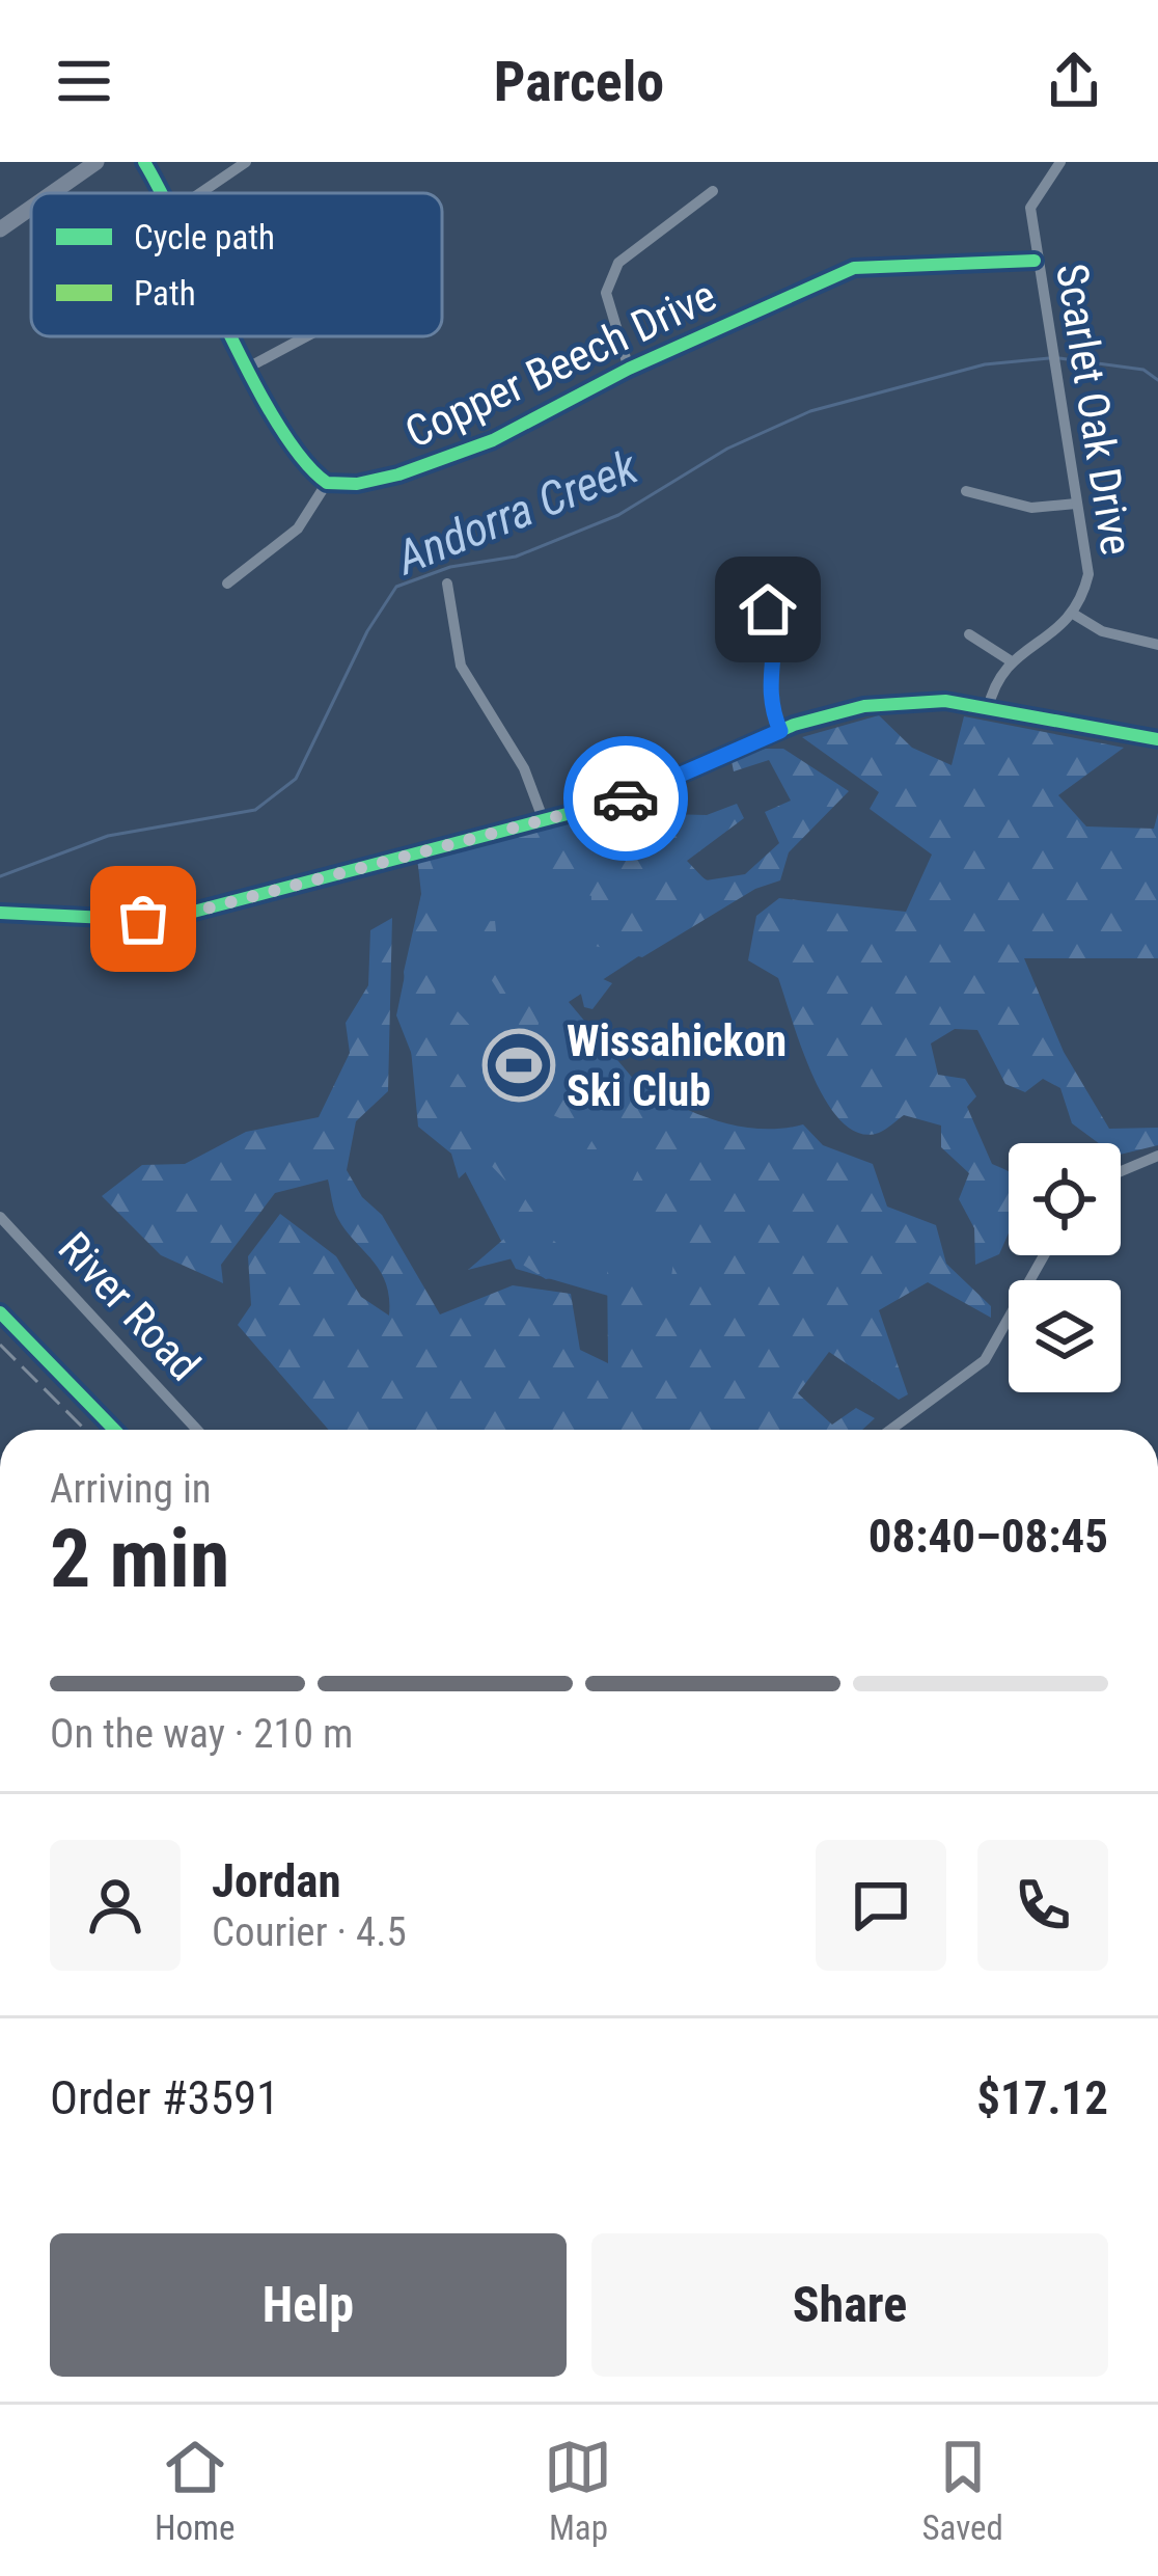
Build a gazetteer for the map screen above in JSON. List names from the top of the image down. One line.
{"streets":{"street":["Copper Beech Drive","Scarlet Oak Drive","River Road"]},"crossings":[["Copper Beech Drive","Scarlet Oak Drive"]],"water":["Andorra Creek"],"places":{"sports":["Wissahickon Ski Club"]},"legend":["Cycle path","Path"],"page":{"header":"Parcelo","heading":["2 min","Arriving in","08:40–08:45"],"panel":["Jordan","Courier · 4.5","Order #3591","$17.12"],"bar":"On the way · 210 m","buttons":["Help","Share"],"tabs":["Home","Map","Saved"]}}
